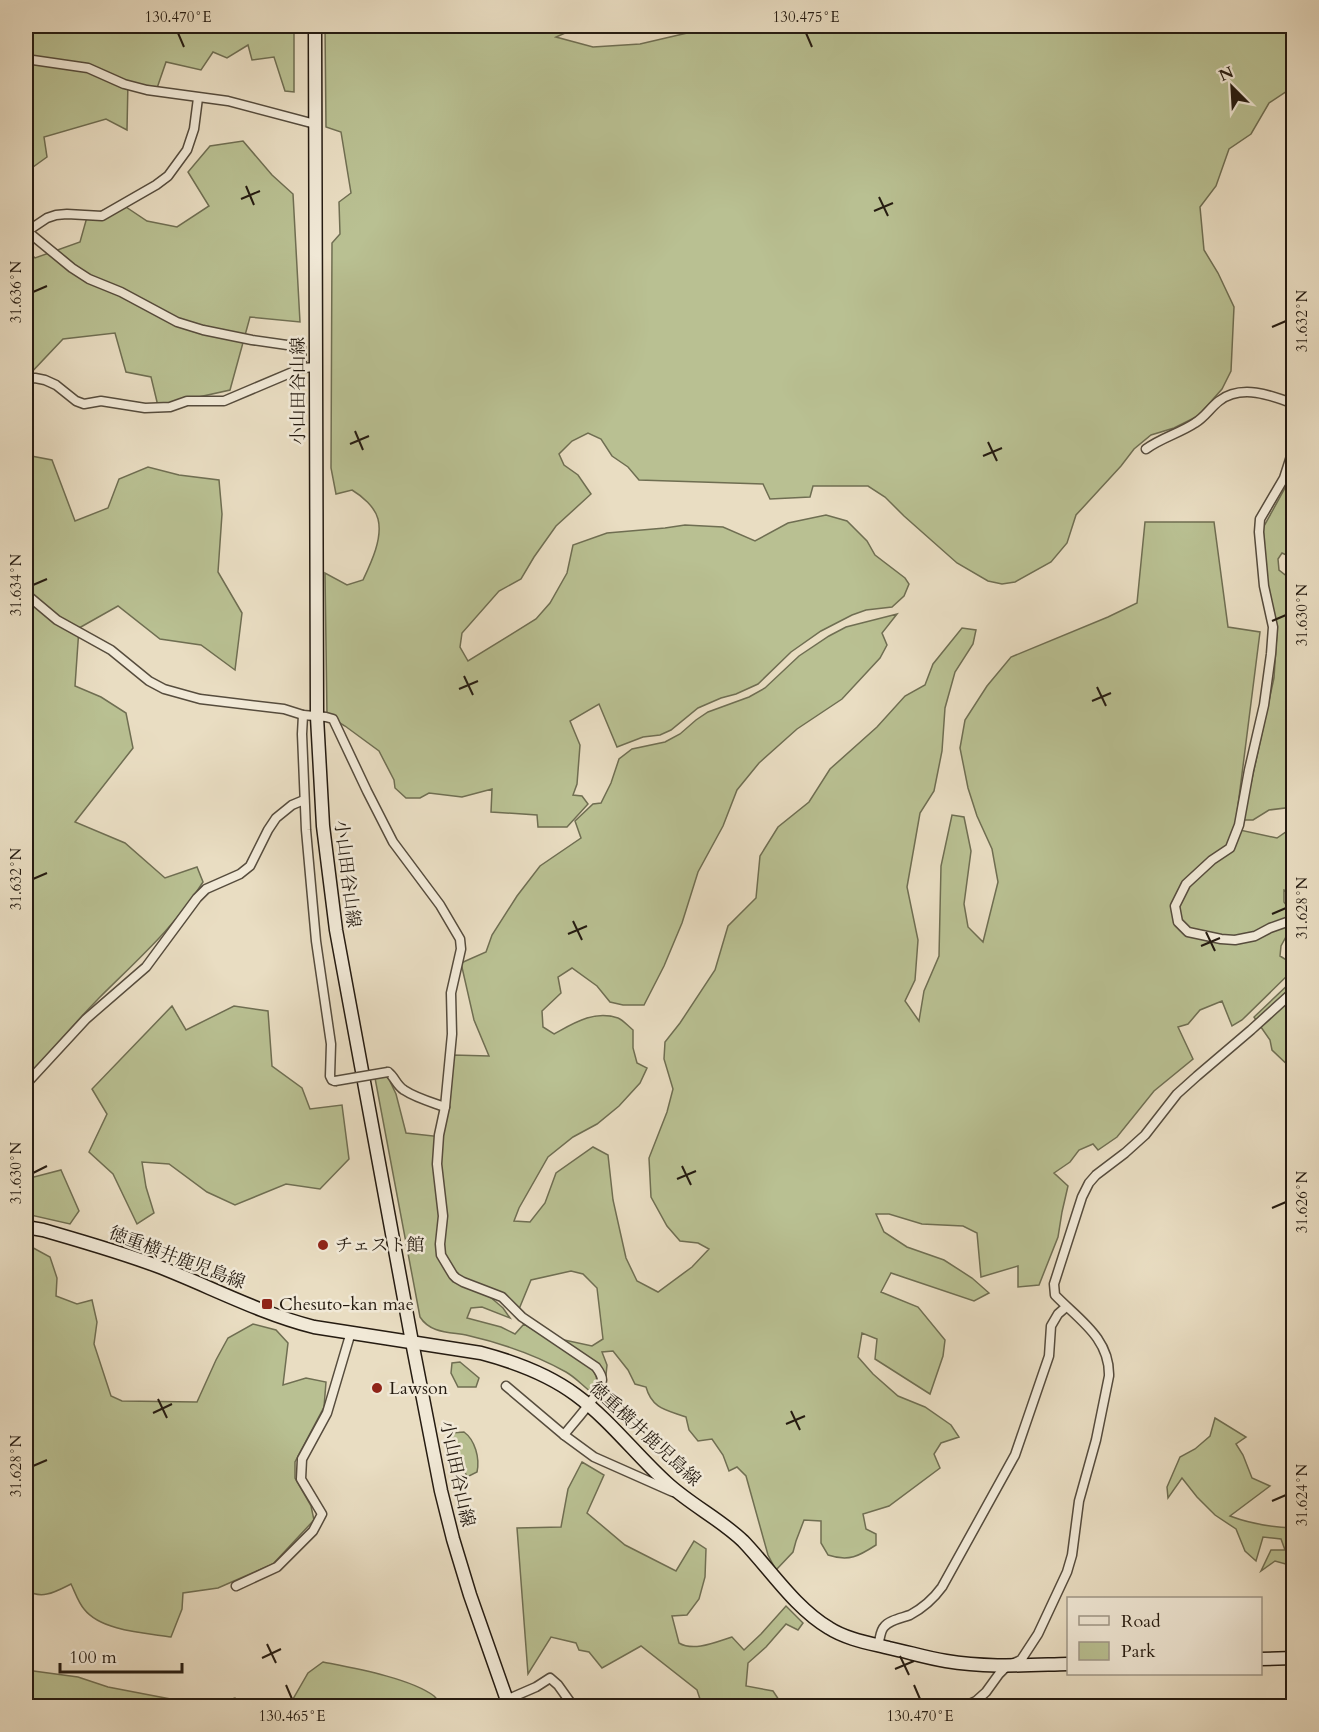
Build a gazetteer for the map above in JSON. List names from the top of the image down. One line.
{"streets":{"main road":["小山田谷山線","徳重横井鹿児島線"]},"crossings":[["小山田谷山線","徳重横井鹿児島線"]],"places":{"other":["チェスト館","Lawson"],"transit":["Chesuto-kan mae"]},"legend":["Road","Park"],"scale_bar":"100 m","north":"top left","coordinates":["130.470°E","130.475°E","31.636°N","31.632°N","31.634°N","31.630°N","31.628°N","31.626°N","31.624°N","130.465°E"]}
